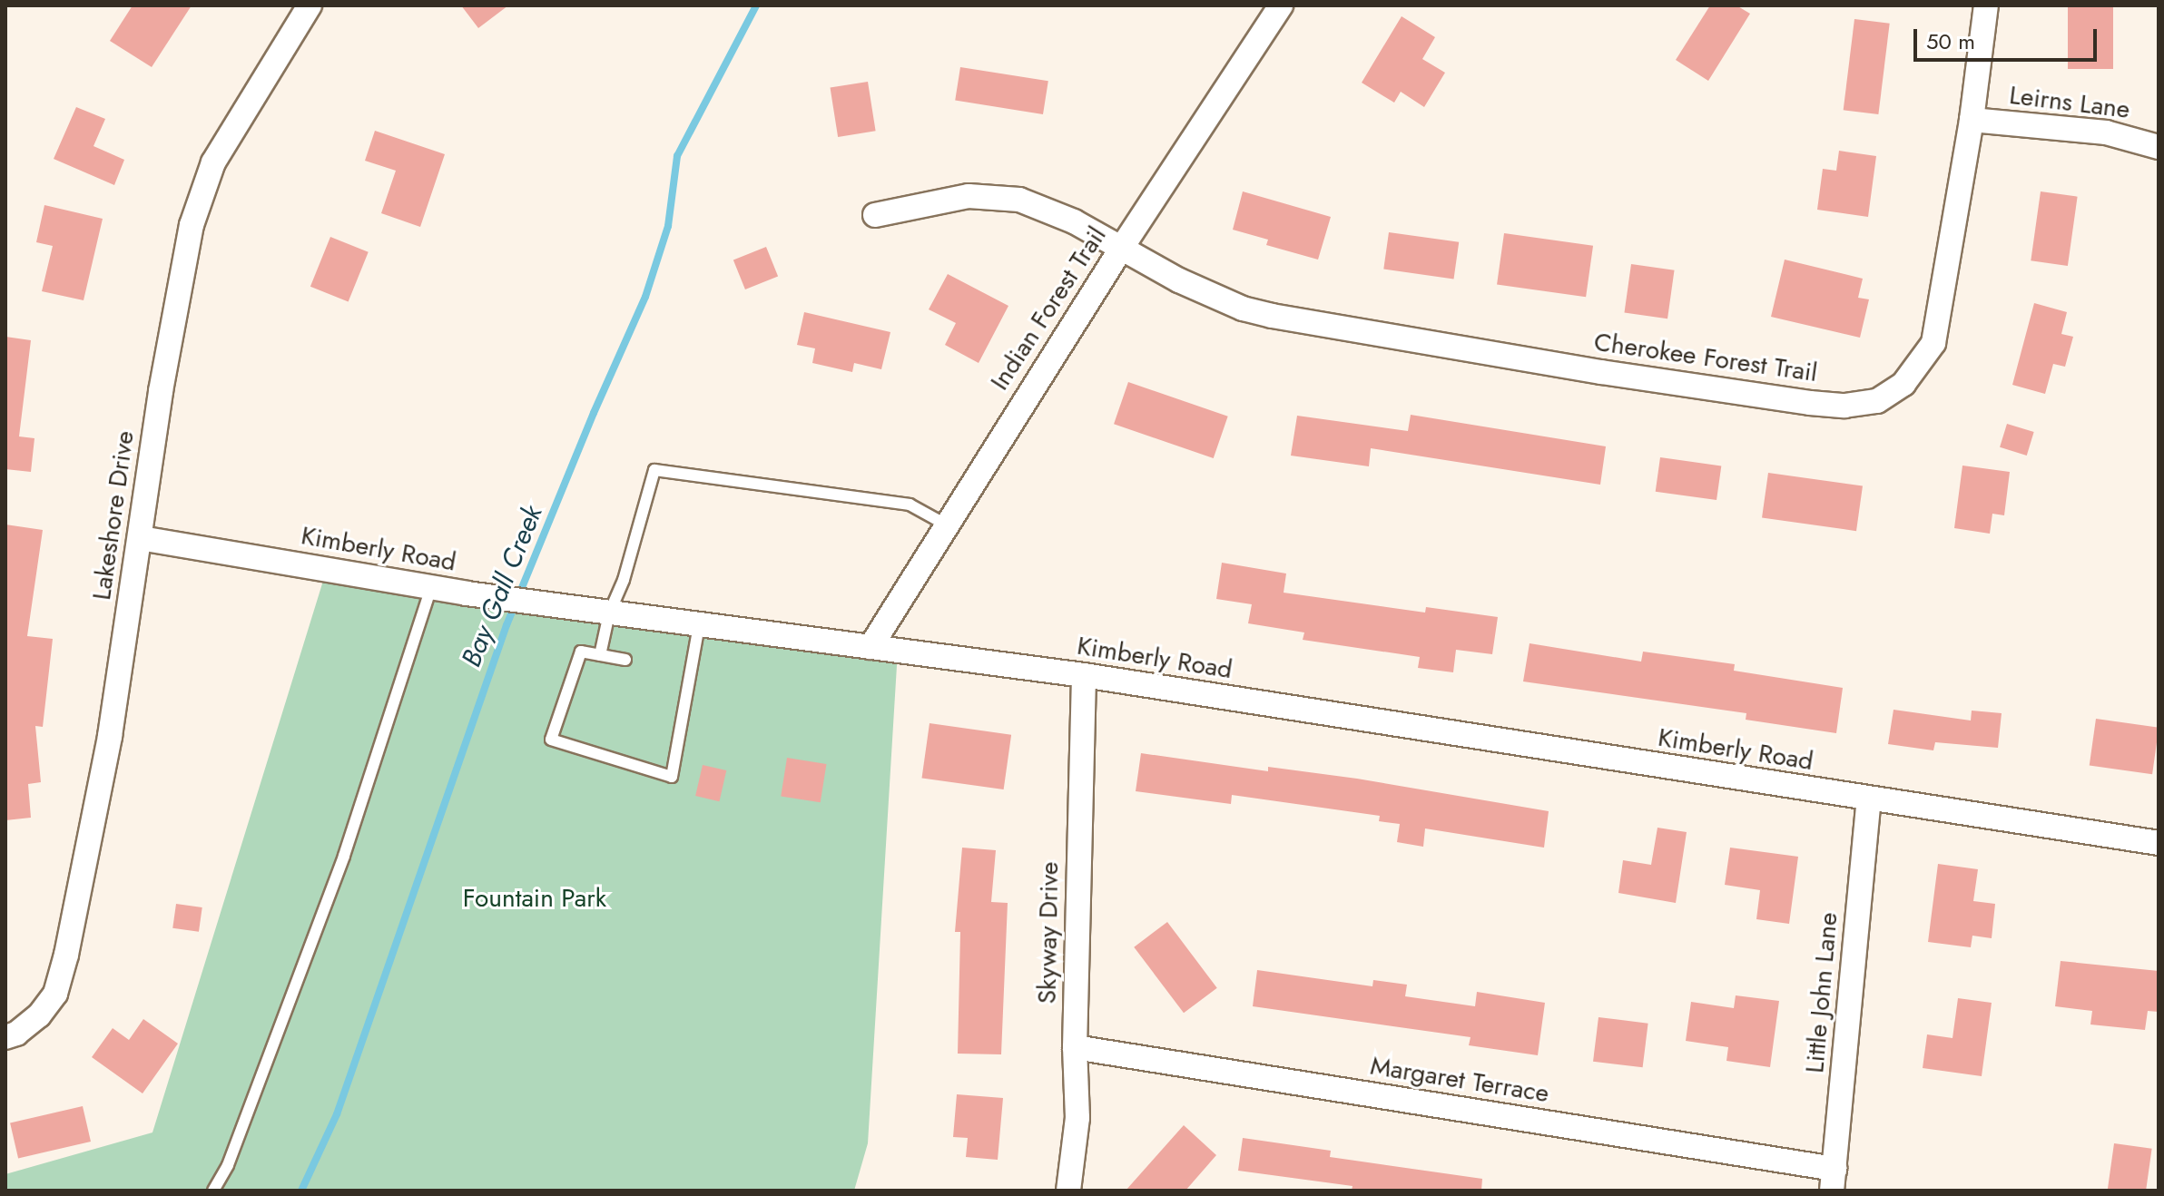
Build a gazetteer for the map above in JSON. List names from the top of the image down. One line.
{"streets":{"street":["Leirns Lane","Indian Forest Trail","Cherokee Forest Trail","Lakeshore Drive","Kimberly Road","Skyway Drive","Little John Lane","Margaret Terrace"]},"crossings":[["Leirns Lane","Cherokee Forest Trail"],["Indian Forest Trail","Cherokee Forest Trail"],["Indian Forest Trail","Kimberly Road"],["Lakeshore Drive","Kimberly Road"],["Kimberly Road","Skyway Drive"],["Kimberly Road","Little John Lane"],["Skyway Drive","Margaret Terrace"],["Little John Lane","Margaret Terrace"]],"water":["Bay Gall Creek"],"parks":["Fountain Park"],"scale_bar":"50 m"}
